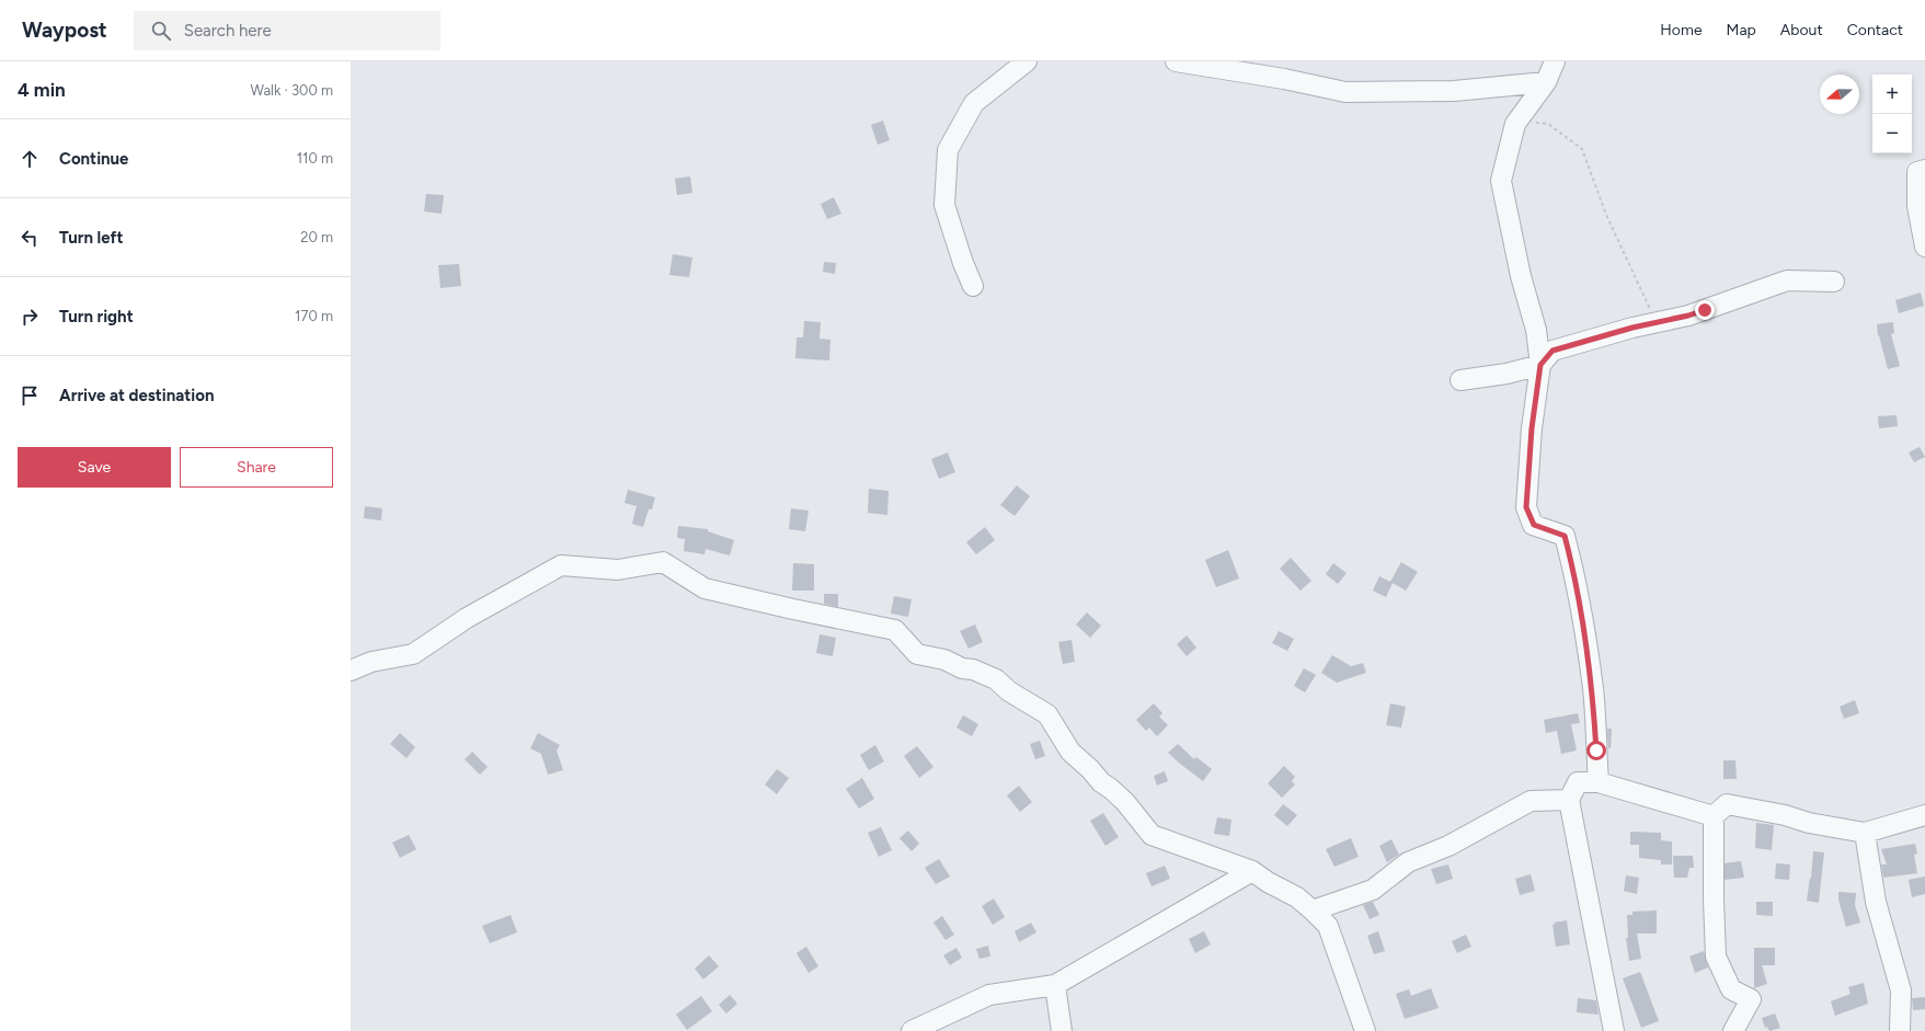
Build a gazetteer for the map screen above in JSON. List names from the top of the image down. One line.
{"north":"left","page":{"header":"Waypost","search":"Search here","nav":["Home","Map","About","Contact"],"heading":["4 min","Walk · 300 m"],"map_buttons":["+","−"],"list":[["Continue","110 m"],["Turn left","20 m"],["Turn right","170 m"],"Arrive at destination"],"buttons":["Save","Share"]}}
